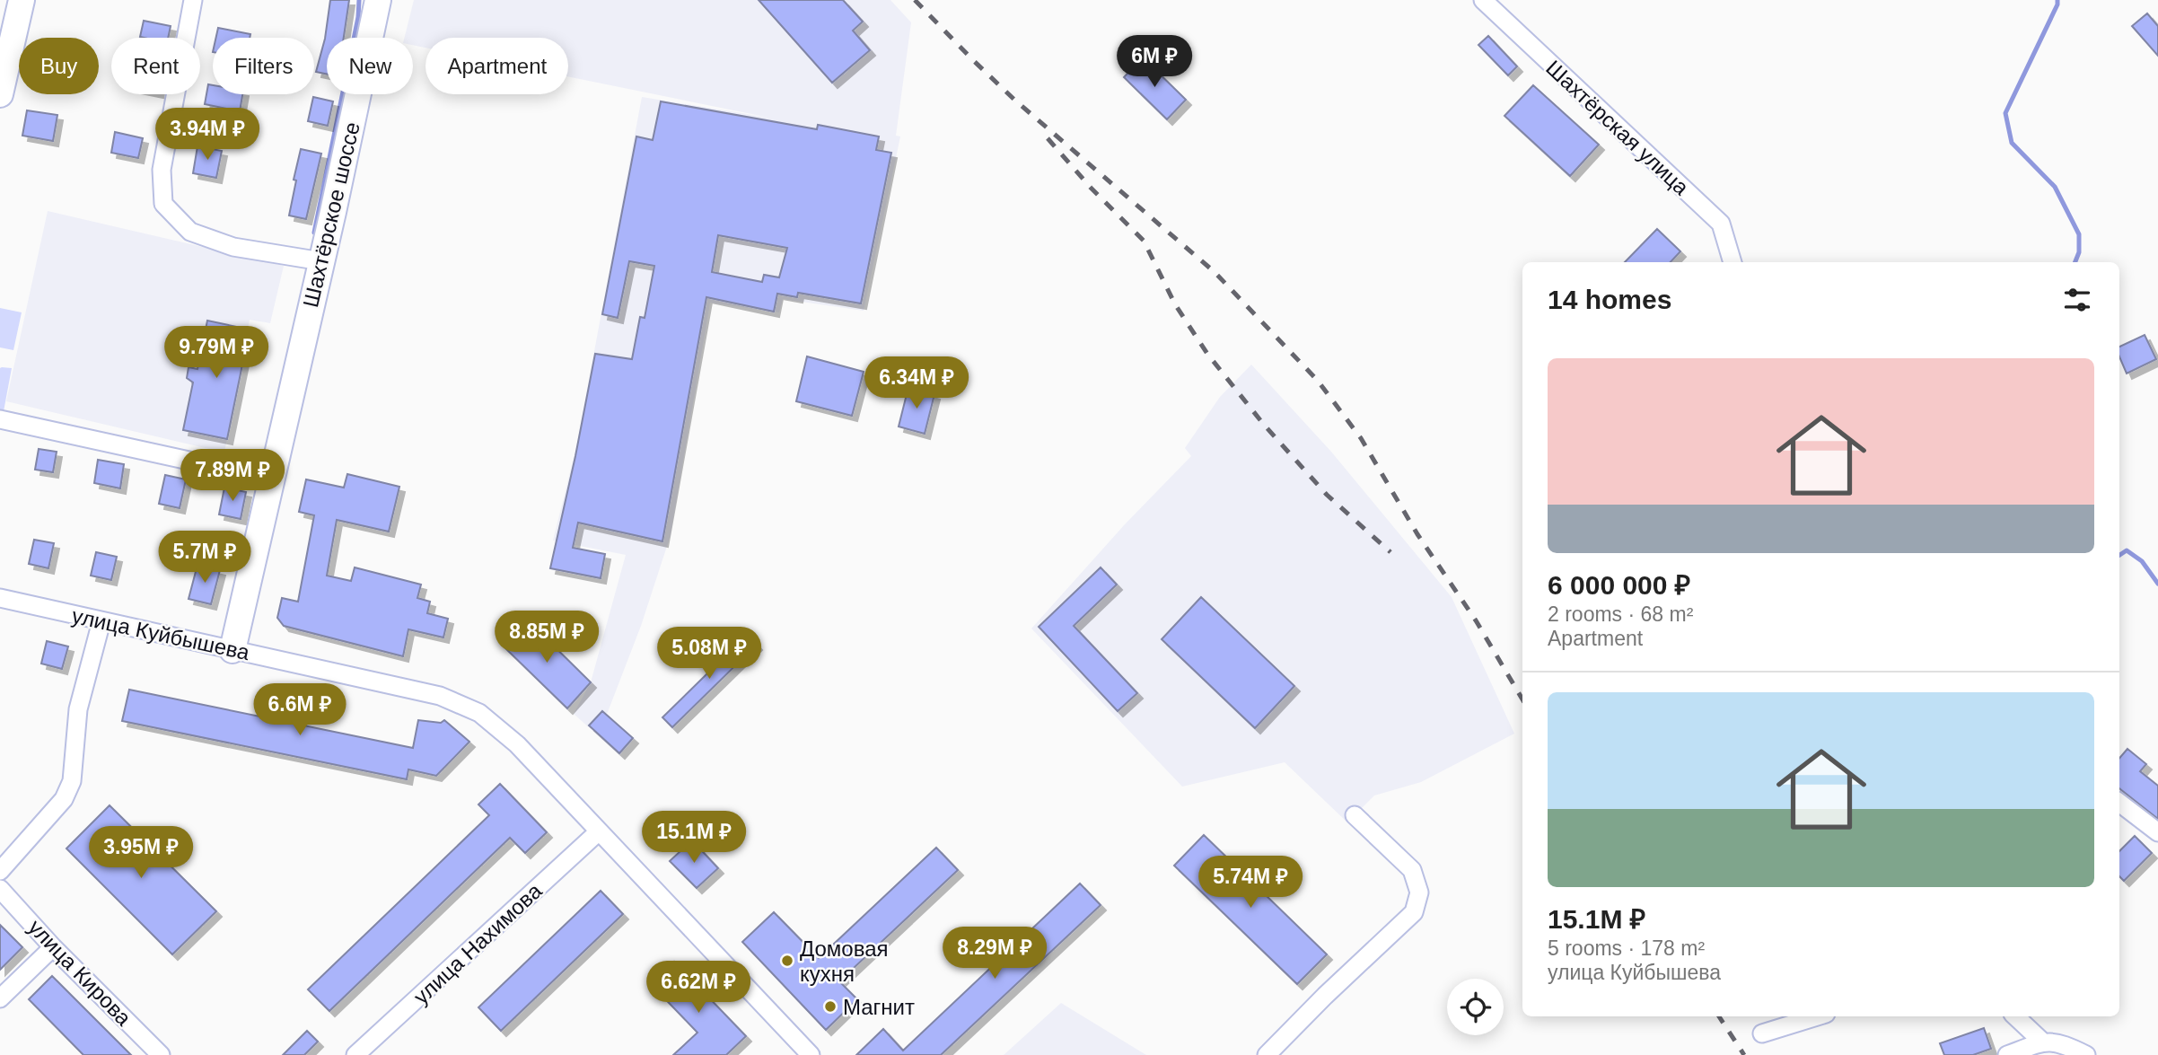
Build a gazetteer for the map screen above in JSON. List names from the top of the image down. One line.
{"streets":{"street":["Шахтёрская улица","Шахтёрское шоссе","улица Куйбышева","улица Нахимова","улица Кирова"]},"crossings":[["Шахтёрское шоссе","улица Куйбышева"],["улица Куйбышева","улица Нахимова"]],"places":["Домовая кухня","Магнит"],"page":{"price":["6M ₽","3.94M ₽","9.79M ₽","6.34M ₽","7.89M ₽","5.7M ₽","8.85M ₽","5.08M ₽","6.6M ₽","15.1M ₽","3.95M ₽","5.74M ₽","8.29M ₽","6.62M ₽"],"chip":["Buy","Rent","Filters","New","Apartment"],"heading":"14 homes","list":[{"name":"6 000 000 ₽","note":"2 rooms · 68 m² · Apartment"},{"name":"15.1M ₽","note":"5 rooms · 178 m² · улица Куйбышева"}]}}
